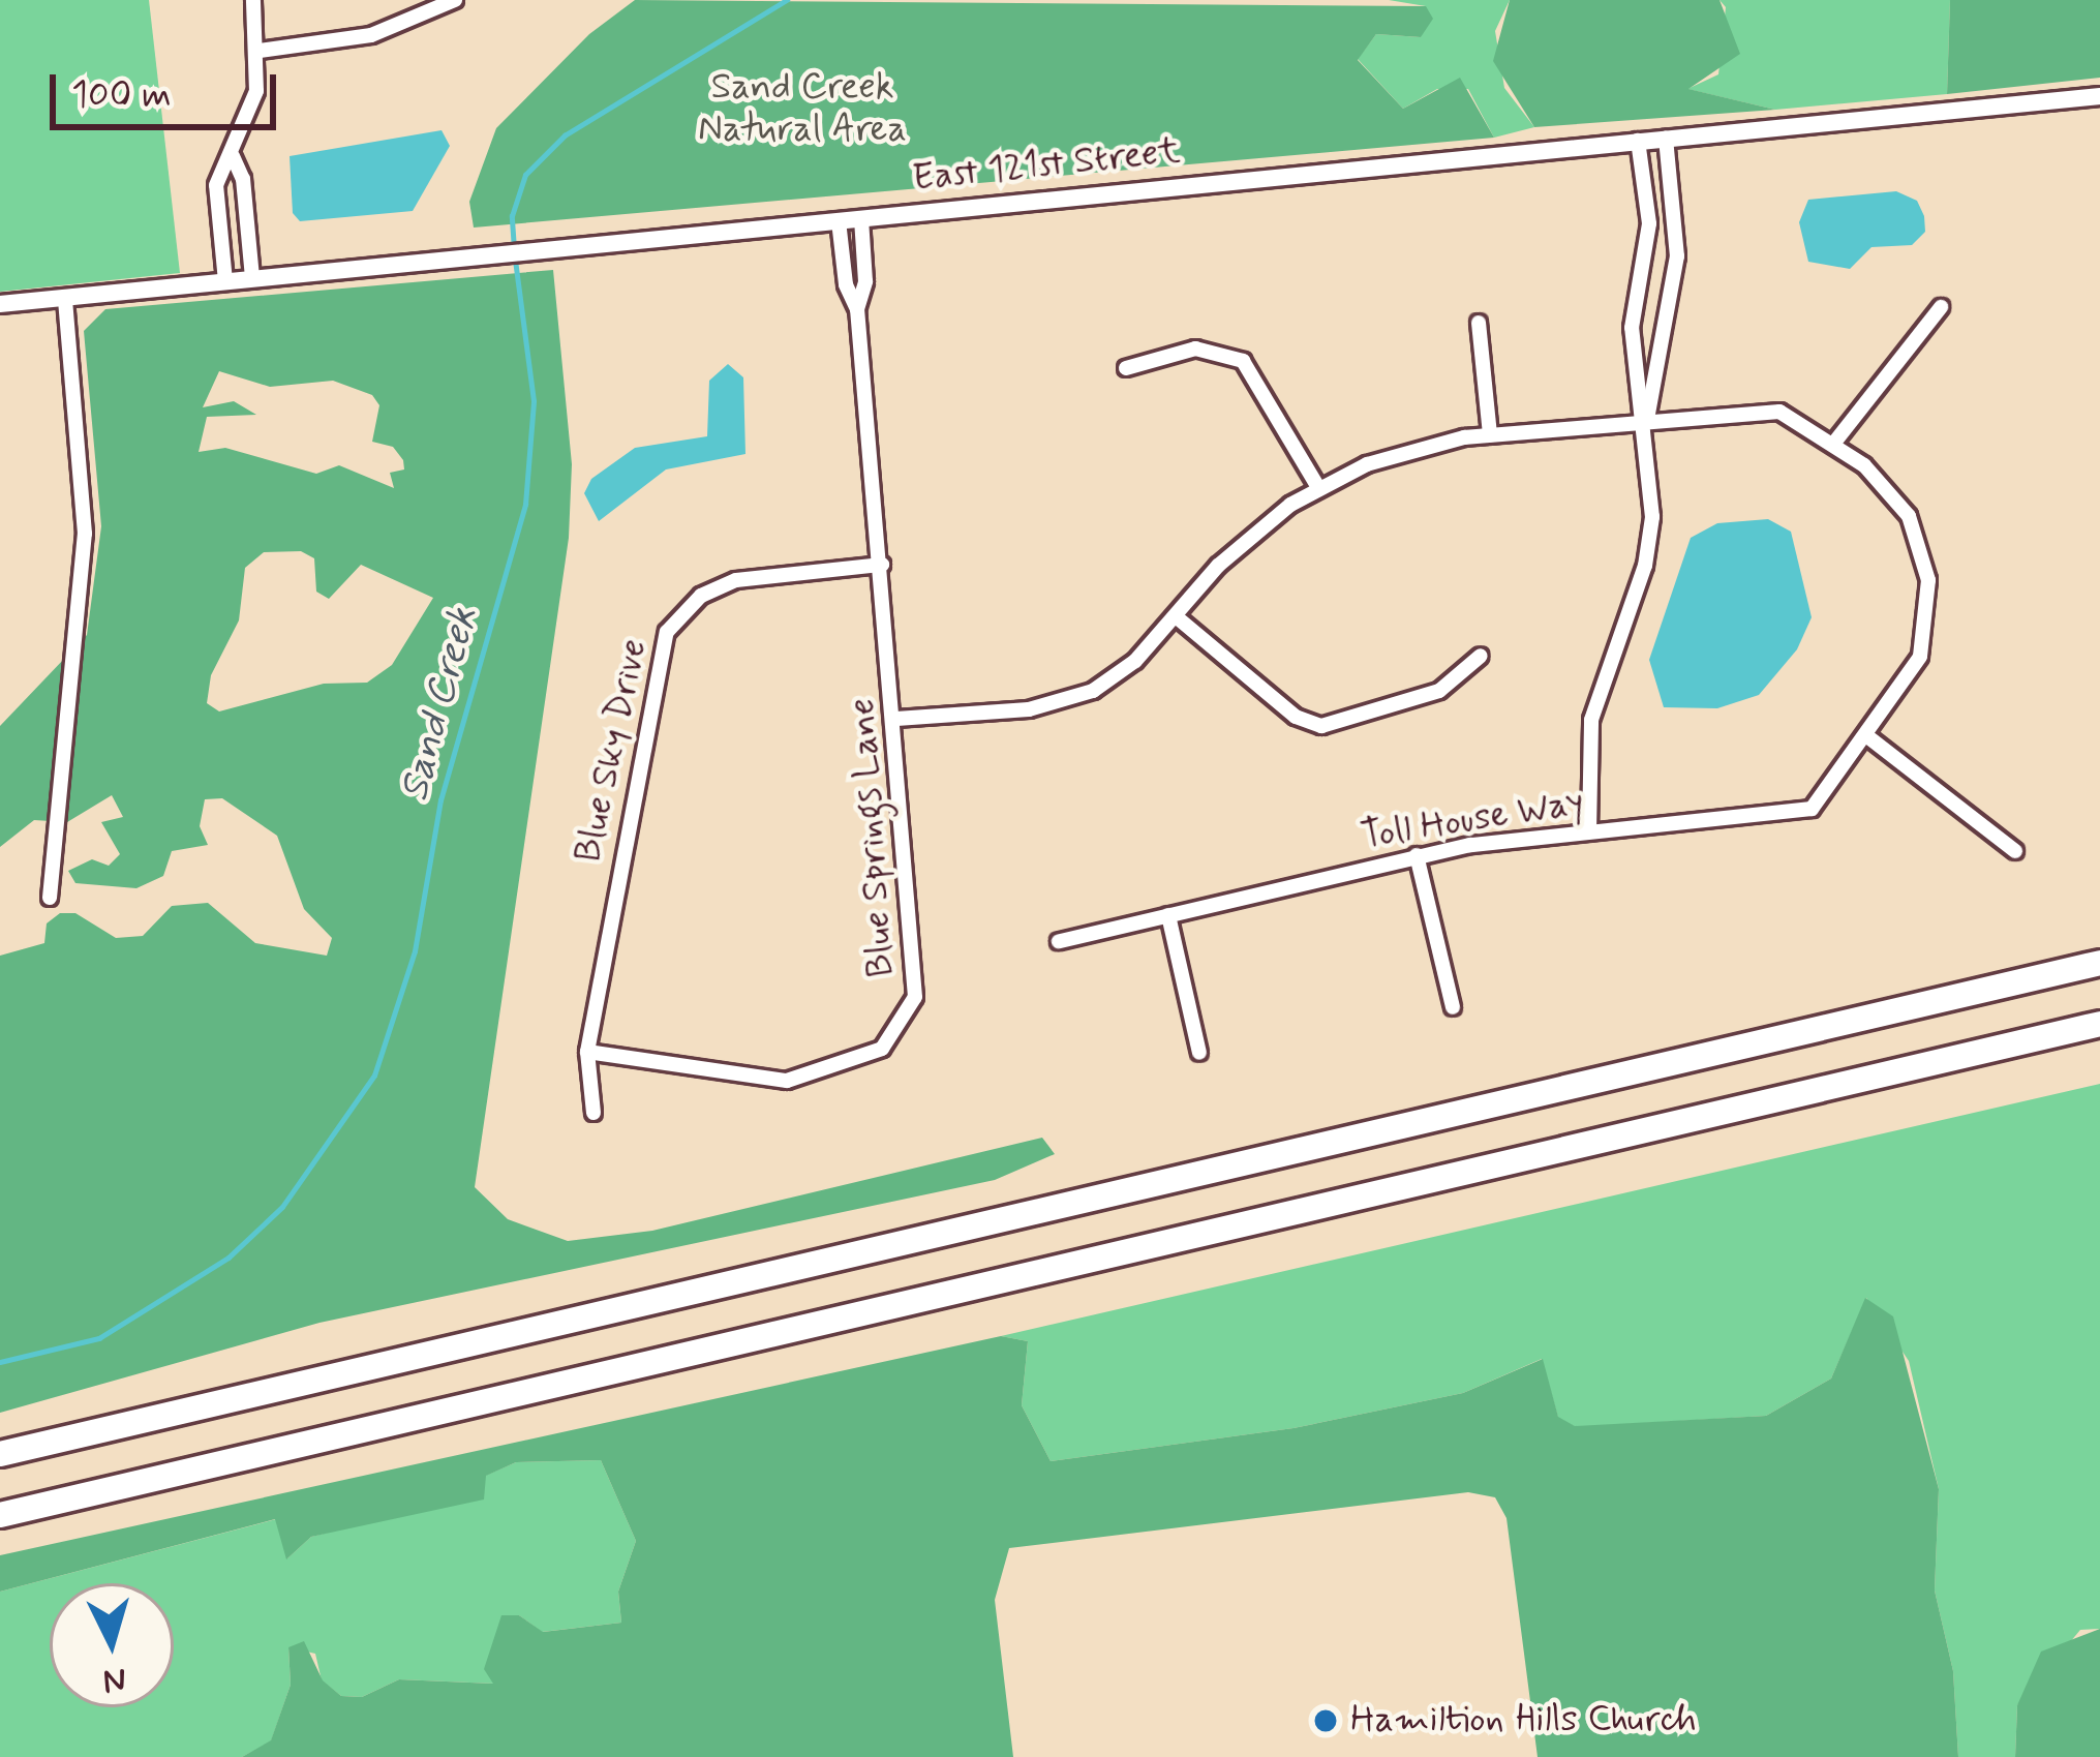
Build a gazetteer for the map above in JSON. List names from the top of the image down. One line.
{"streets":{"street":["East 121st Street","Blue Sky Drive","Toll House Way","Blue Springs Lane"]},"crossings":[["East 121st Street","Blue Springs Lane"],["Blue Sky Drive","Blue Springs Lane"],["Toll House Way","Blue Springs Lane"]],"water":["Sand Creek"],"parks":["Sand Creek Natural Area"],"places":["Hamiltion Hills Church"],"scale_bar":"100 m","north":"bottom"}
